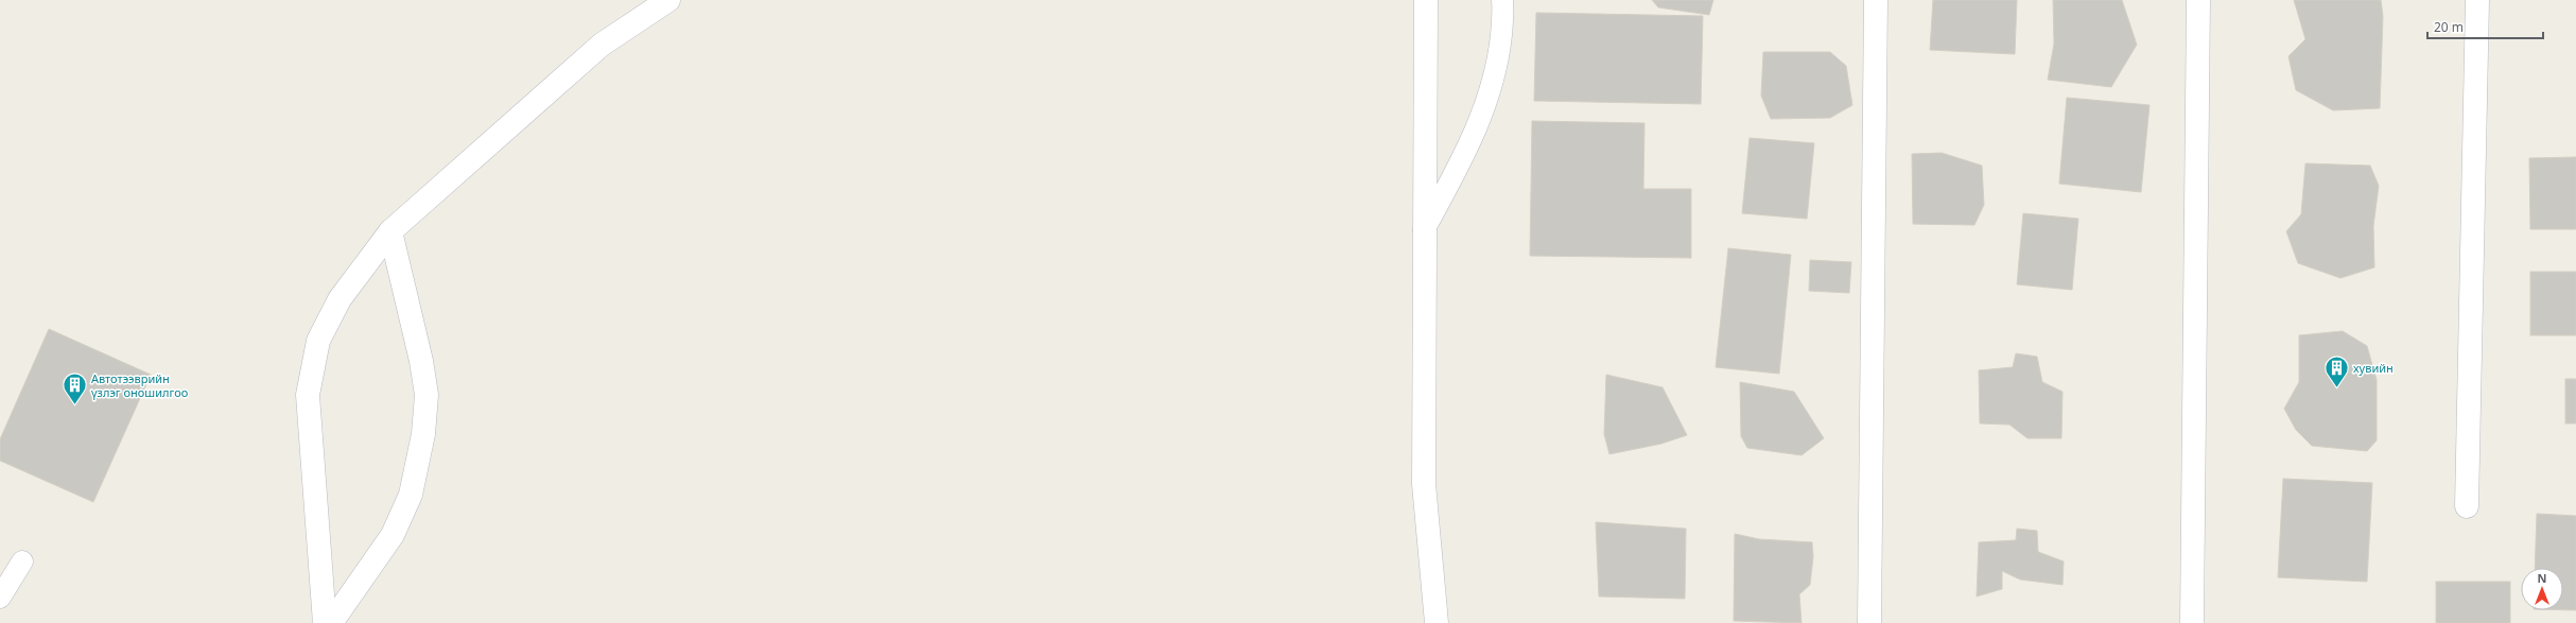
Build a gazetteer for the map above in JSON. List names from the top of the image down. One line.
{"places":{"building":["хувийн","Автотээврийн үзлэг оношилгоо"]},"scale_bar":"20 m","north":"top"}
